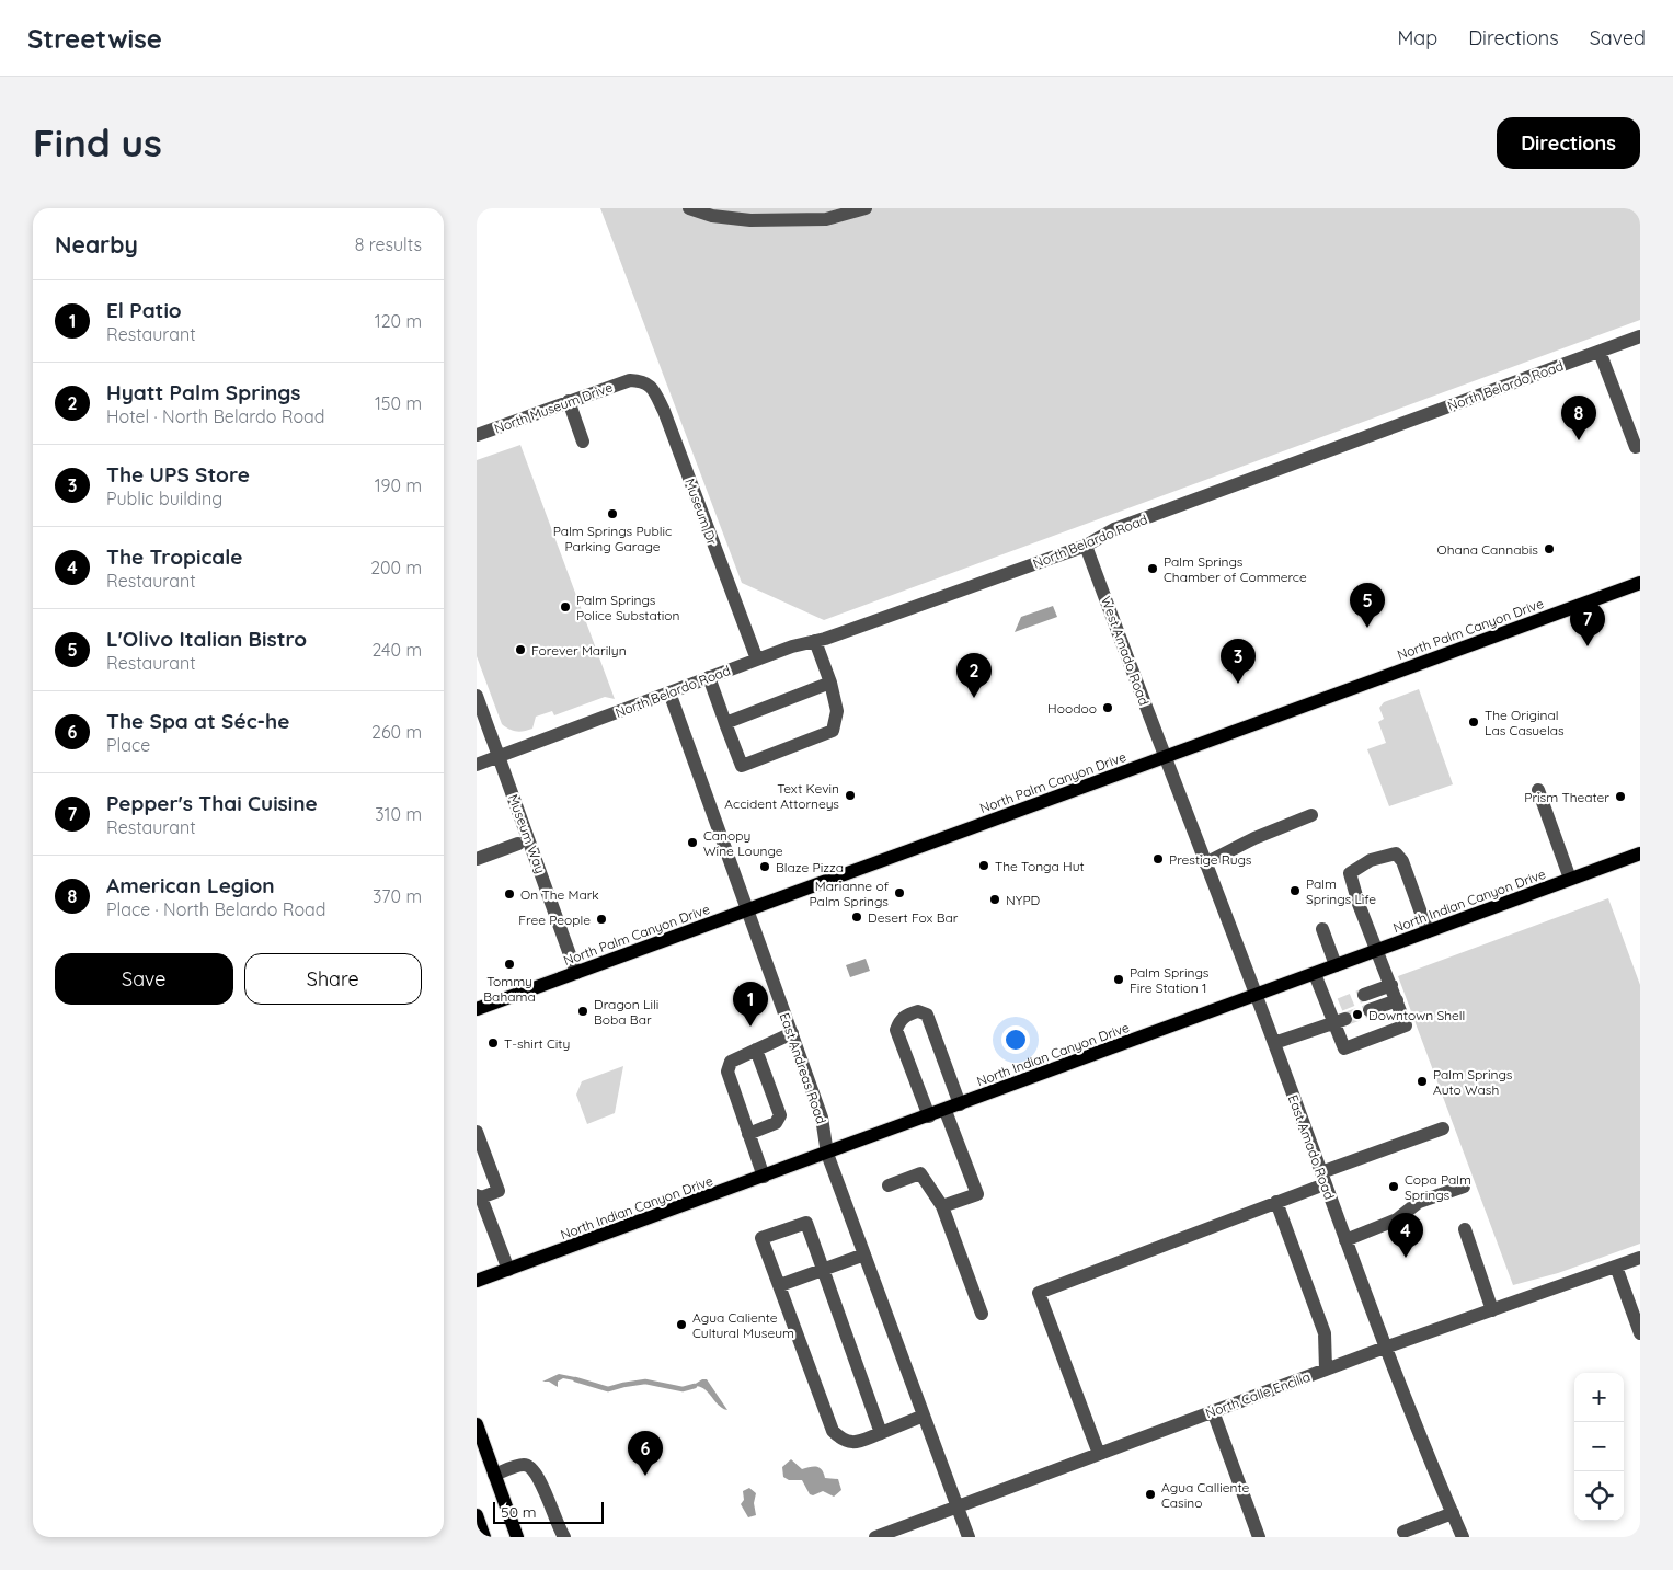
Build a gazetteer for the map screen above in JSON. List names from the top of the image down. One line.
{"streets":{"main road":["North Palm Canyon Drive","North Indian Canyon Drive"],"street":["North Belardo Road","North Museum Drive","Museum Dr","West Amado Road","Museum Way","East Andreas Road","East Amado Road","North Calle Encilia"]},"crossings":[["North Belardo Road","Museum Dr"],["North Belardo Road","West Amado Road"],["North Belardo Road","Museum Way"],["North Belardo Road","East Andreas Road"],["North Museum Drive","Museum Dr"],["North Palm Canyon Drive","West Amado Road"],["North Palm Canyon Drive","Museum Way"],["North Palm Canyon Drive","East Andreas Road"],["North Palm Canyon Drive","East Amado Road"],["West Amado Road","East Amado Road"],["North Indian Canyon Drive","East Andreas Road"],["North Indian Canyon Drive","East Amado Road"],["East Andreas Road","North Calle Encilia"],["East Amado Road","North Calle Encilia"]],"places":["Palm Springs Public Parking Garage","Ohana Cannabis","Palm Springs Chamber of Commerce","Palm Springs Police Substation","Forever Marilyn","Hoodoo","The Original Las Casuelas","Text Kevin Accident Attorneys","Prism Theater","Canopy Wine Lounge","Prestige Rugs","The Tonga Hut","Blaze Pizza","Palm Springs Life","Marianne of Palm Springs","On The Mark","NYPD","Desert Fox Bar","Free People","Tommy Bahama","Palm Springs Fire Station 1","Dragon Lili Boba Bar","Downtown Shell","T-shirt City","Palm Springs Auto Wash","Copa Palm Springs","Agua Caliente Cultural Museum","Agua Calliente Casino"],"scale_bar":"50 m","page":{"header":"Streetwise","nav":["Map","Directions","Saved"],"buttons":["Directions",["Save","Share"]],"title":"Find us","heading":["Nearby","8 results"],"list":[{"mark":"1","name":"El Patio","note":"Restaurant","value":"120 m"},{"mark":"2","name":"Hyatt Palm Springs","note":"Hotel · North Belardo Road","value":"150 m"},{"mark":"3","name":"The UPS Store","note":"Public building","value":"190 m"},{"mark":"4","name":"The Tropicale","note":"Restaurant","value":"200 m"},{"mark":"5","name":"L'Olivo Italian Bistro","note":"Restaurant","value":"240 m"},{"mark":"6","name":"The Spa at Séc-he","note":"Place","value":"260 m"},{"mark":"7","name":"Pepper's Thai Cuisine","note":"Restaurant","value":"310 m"},{"mark":"8","name":"American Legion","note":"Place · North Belardo Road","value":"370 m"}],"pins":["8","5","7","3","2","1","4","6"],"map_buttons":["+","−"],"scale":"50 m"}}
